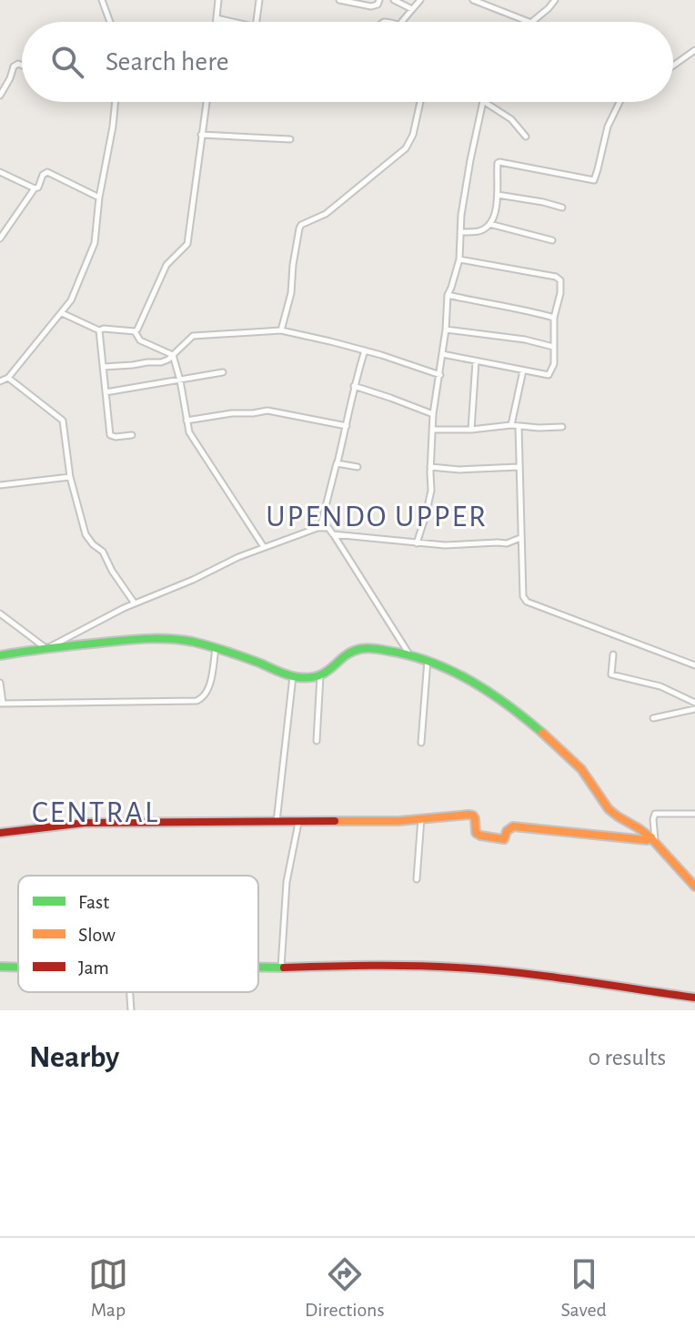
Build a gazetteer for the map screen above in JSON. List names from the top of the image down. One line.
{"districts":["UPENDO UPPER","CENTRAL"],"legend":["Fast","Slow","Jam"],"page":{"search":"Search here","heading":["Nearby","0 results"],"nav":["Map","Directions","Saved"]}}
